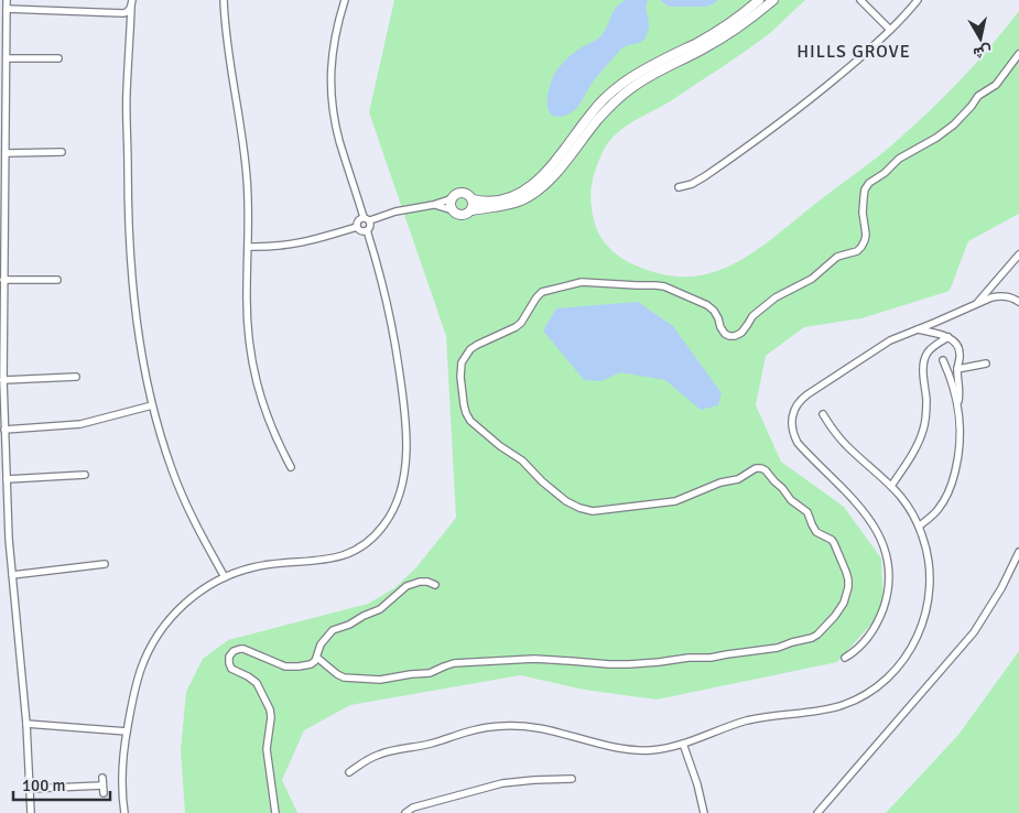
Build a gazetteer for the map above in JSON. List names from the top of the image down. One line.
{"districts":["HILLS GROVE"],"scale_bar":"100 m","north":"bottom"}
